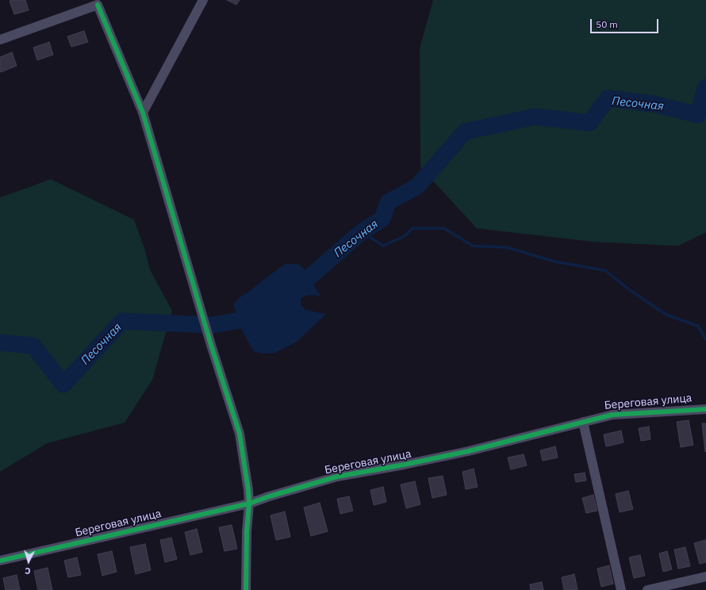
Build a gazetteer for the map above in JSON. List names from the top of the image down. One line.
{"streets":{"street":["Береговая улица"]},"water":["Песочная"],"scale_bar":"50 m","north":"bottom"}
